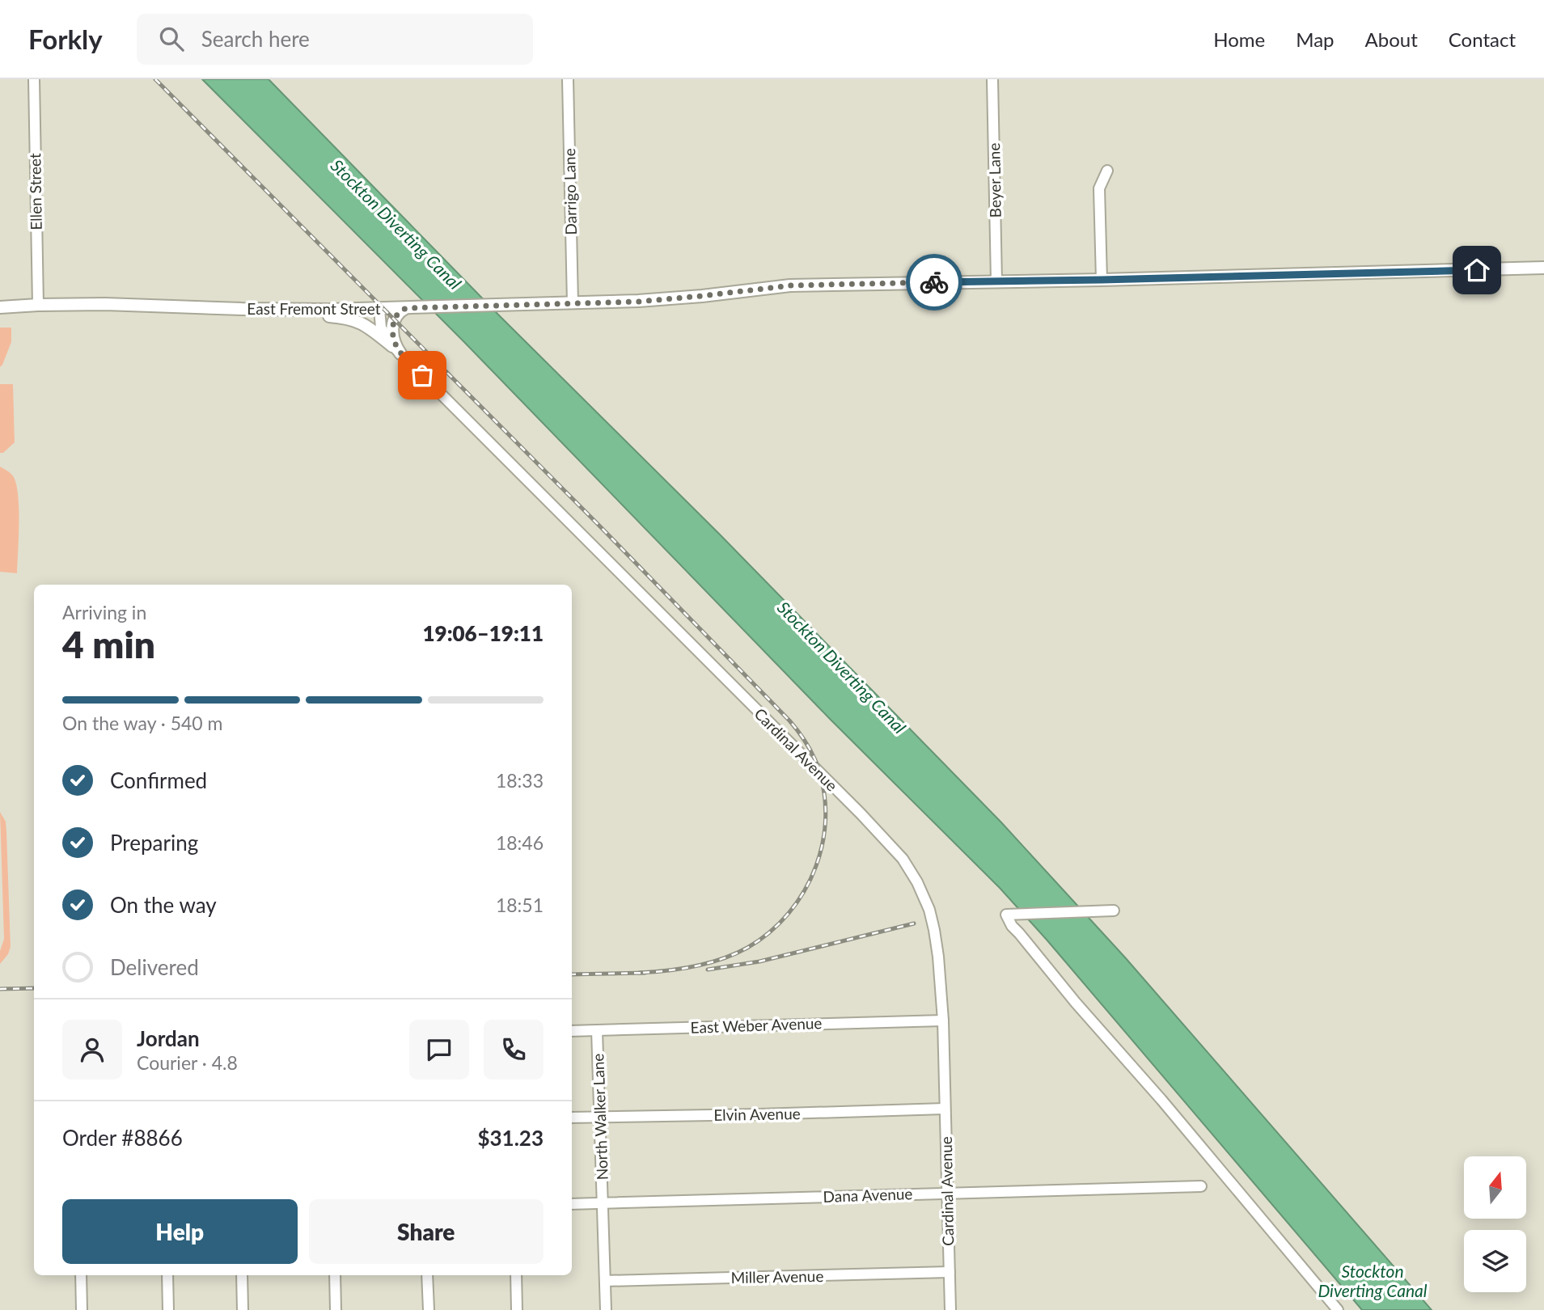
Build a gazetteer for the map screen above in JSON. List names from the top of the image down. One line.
{"streets":{"main road":["East Fremont Street"],"street":["Beyer Lane","Ellen Street","Darrigo Lane","Cardinal Avenue","East Weber Avenue","Elvin Avenue","North Walker Lane","Dana Avenue","Miller Avenue"]},"crossings":[["Beyer Lane","East Fremont Street"],["Ellen Street","East Fremont Street"],["Darrigo Lane","East Fremont Street"],["East Fremont Street","Cardinal Avenue"],["Cardinal Avenue","East Weber Avenue"],["Cardinal Avenue","Elvin Avenue"],["Cardinal Avenue","Dana Avenue"],["Cardinal Avenue","Miller Avenue"],["East Weber Avenue","North Walker Lane"],["Elvin Avenue","North Walker Lane"],["North Walker Lane","Dana Avenue"],["North Walker Lane","Miller Avenue"]],"water":["Stockton Diverting Canal"],"north":"top","page":{"header":"Forkly","search":"Search here","nav":["Home","Map","About","Contact"],"heading":["4 min","Arriving in","19:06–19:11"],"panel":["Jordan","Courier · 4.8","Order #8866","$31.23"],"bar":"On the way · 540 m","list":[["Confirmed","18:33"],["Preparing","18:46"],["On the way","18:51"],"Delivered"],"buttons":["Help","Share"]}}
